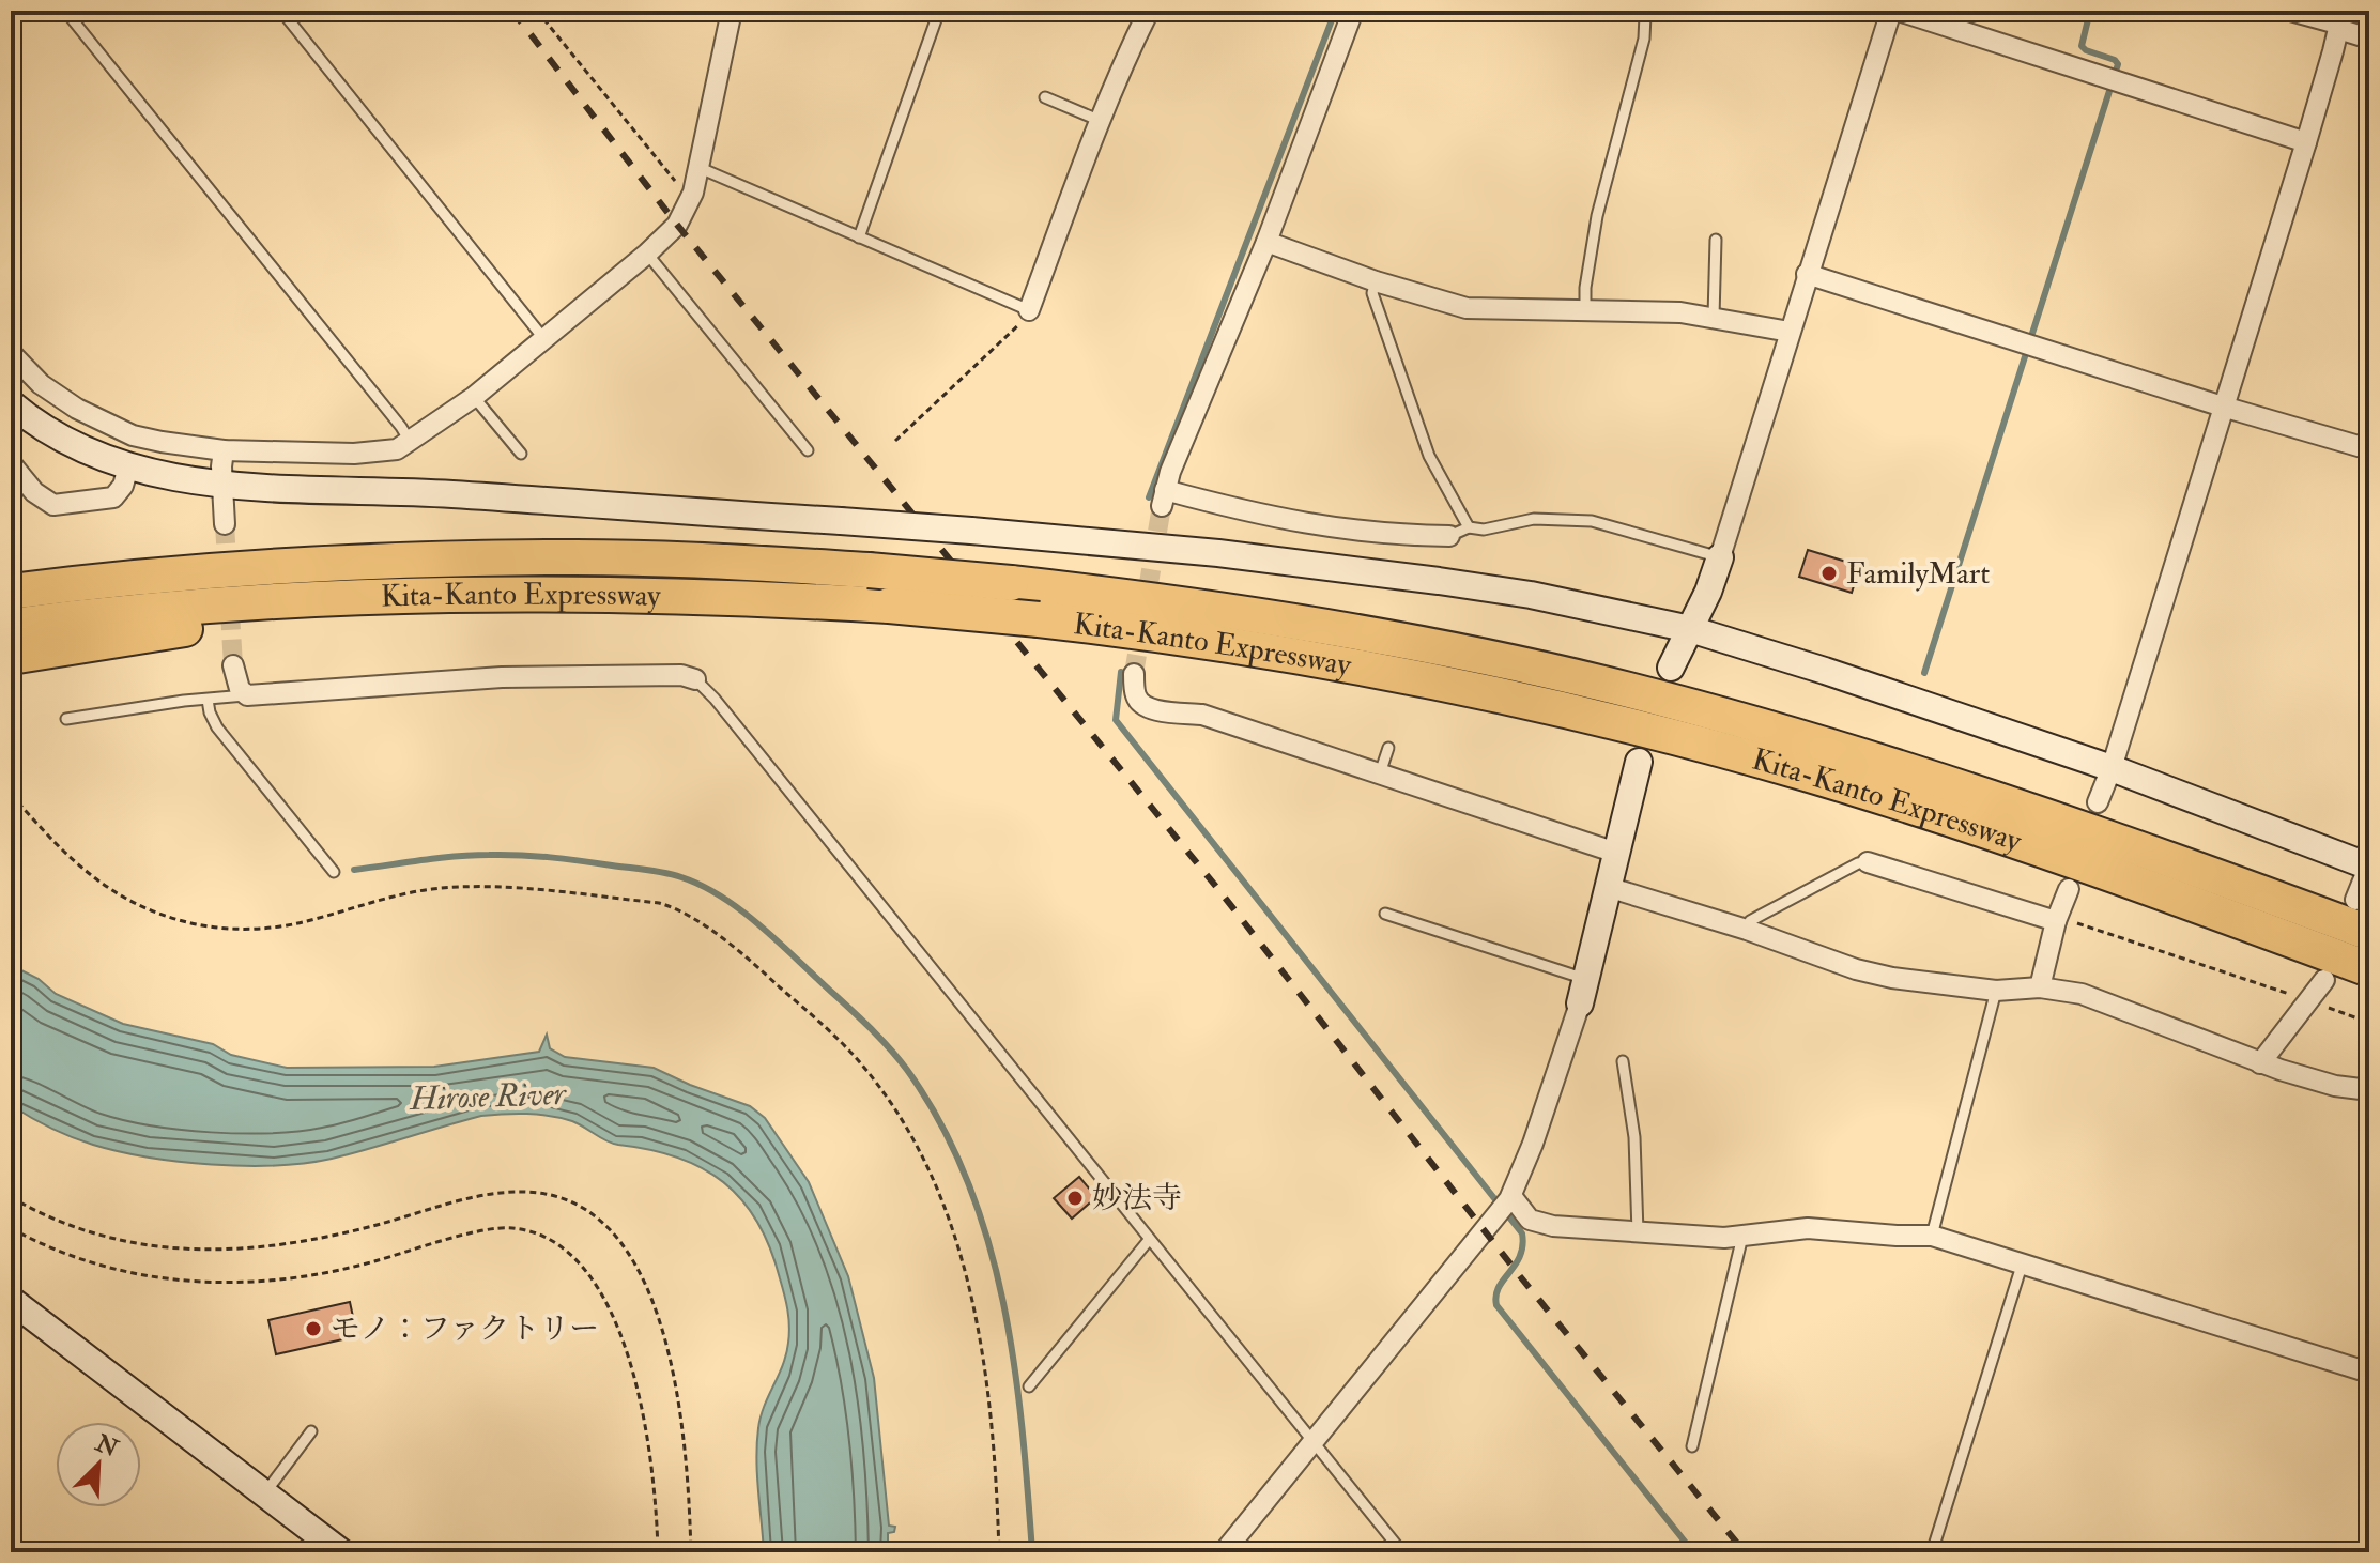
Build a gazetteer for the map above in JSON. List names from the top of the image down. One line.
{"streets":{"highway":["Kita-Kanto Expressway"]},"water":["Hirose River"],"places":["FamilyMart","妙法寺","モノ：ファクトリー"],"north":"top right"}
